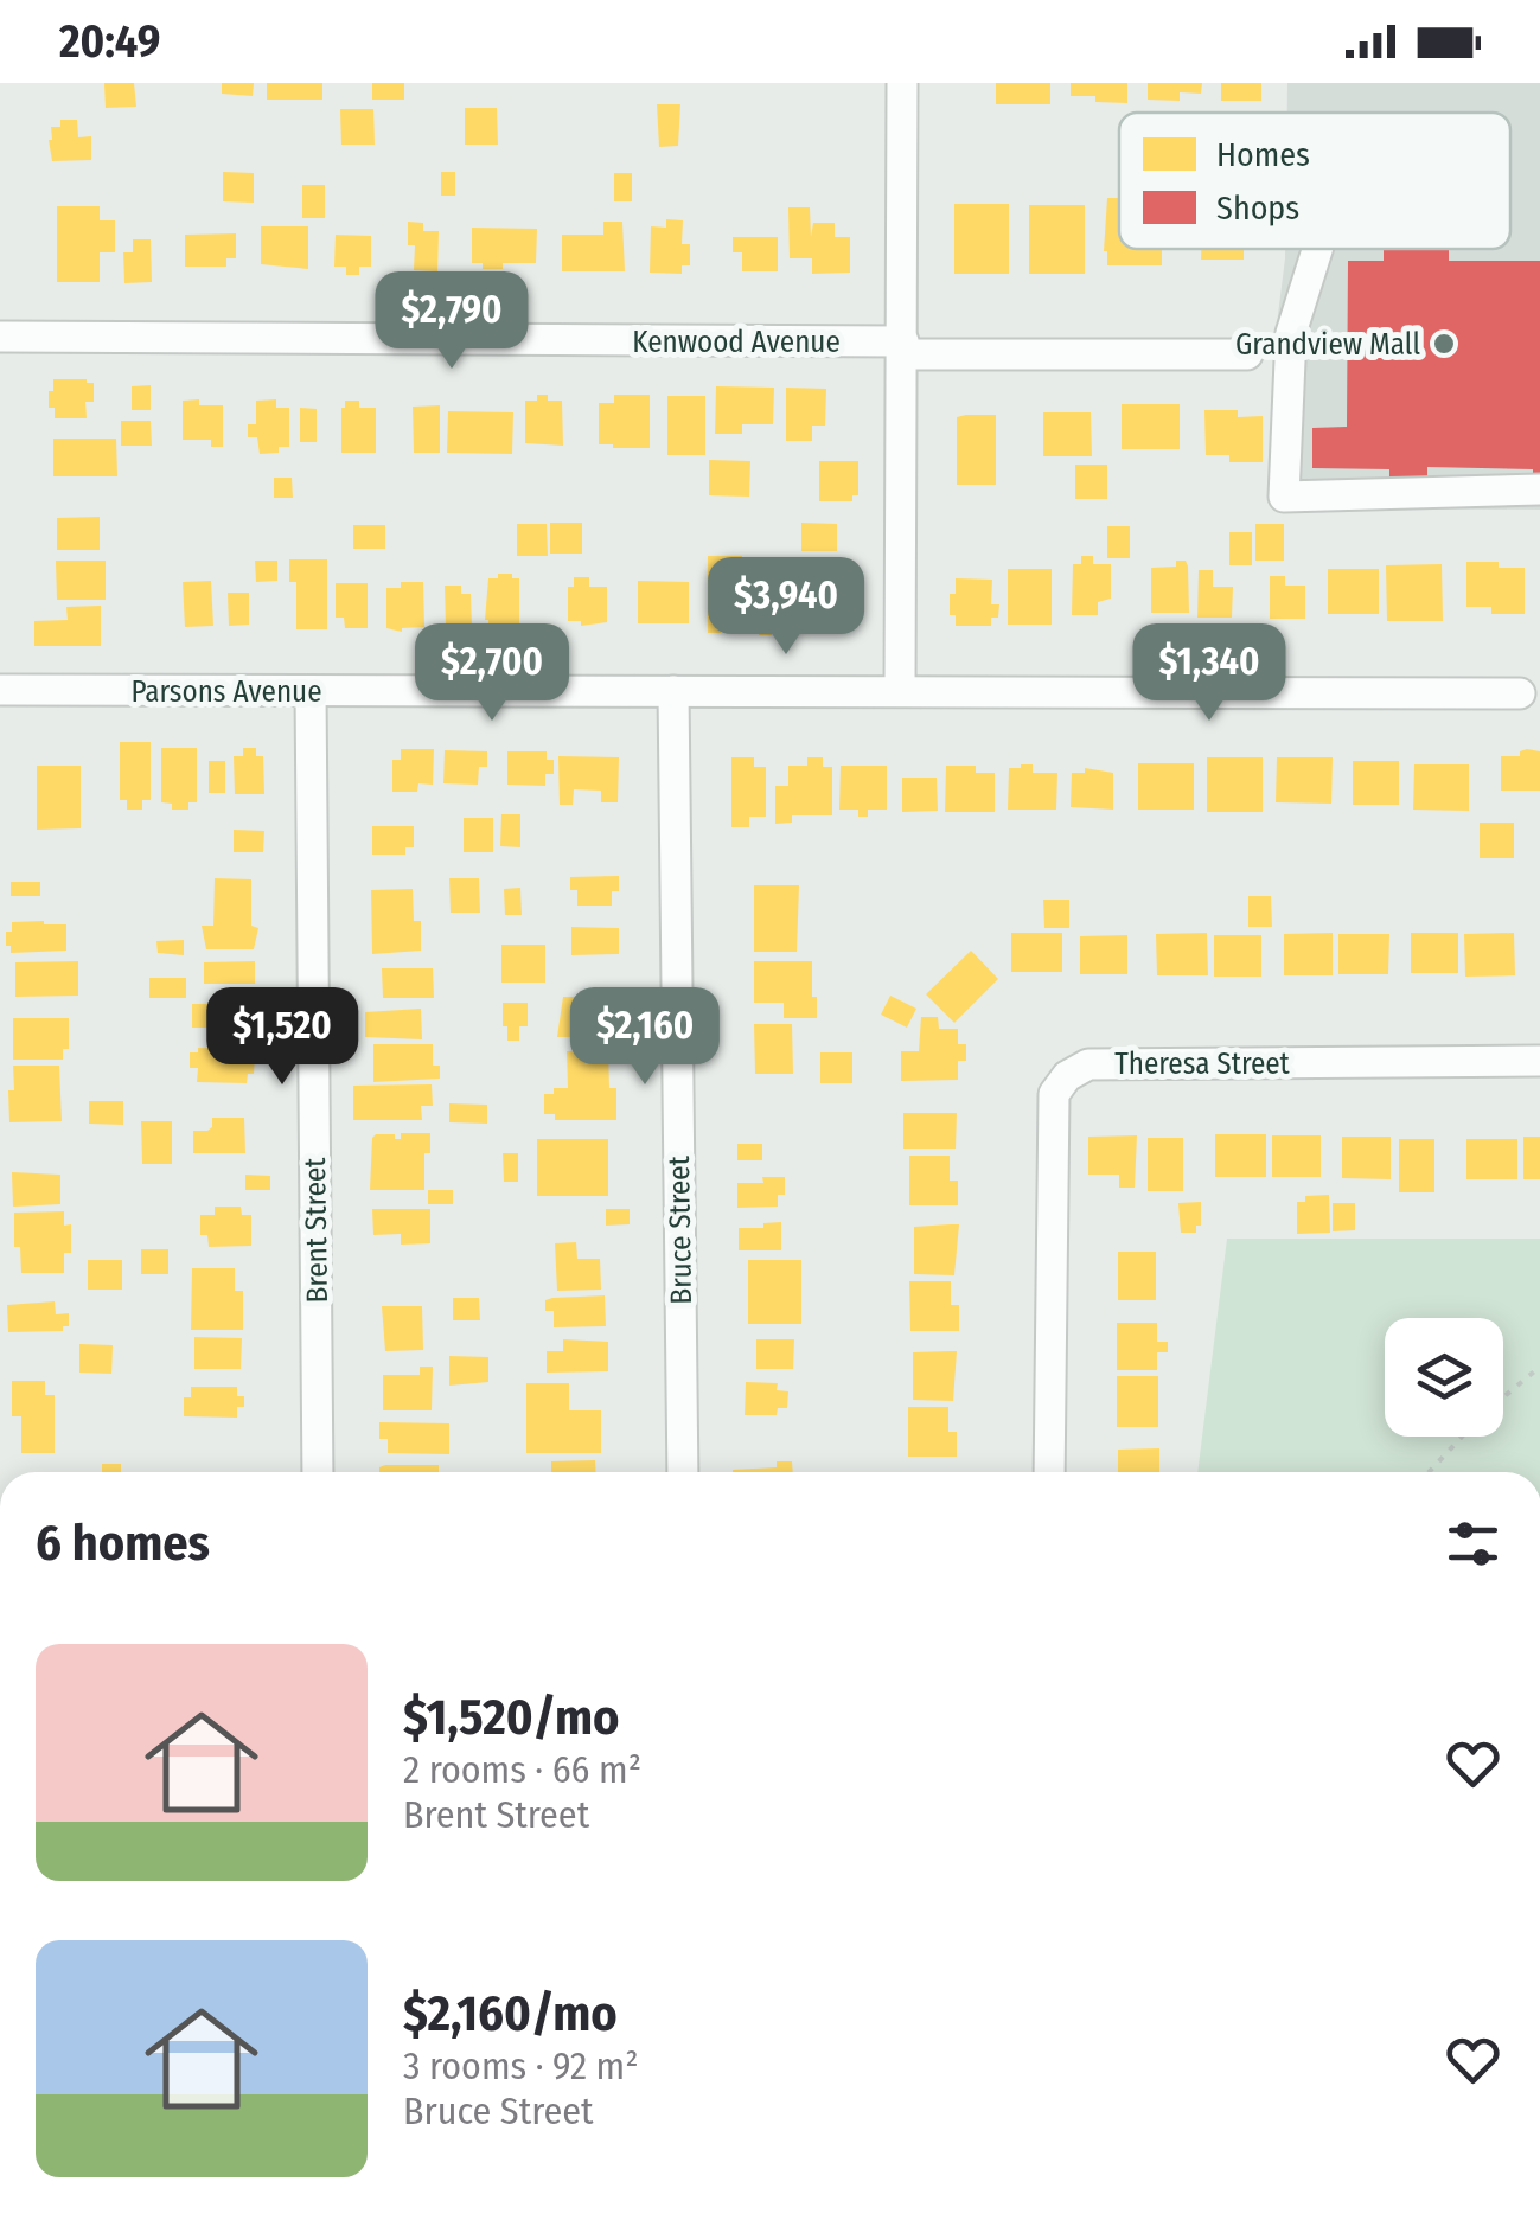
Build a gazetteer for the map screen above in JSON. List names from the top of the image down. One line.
{"streets":{"street":["Kenwood Avenue","Parsons Avenue","Theresa Street","Brent Street","Bruce Street"]},"crossings":[["Parsons Avenue","Brent Street"],["Parsons Avenue","Bruce Street"]],"places":["Grandview Mall"],"legend":["Homes","Shops"],"page":{"status":"20:49","price":["$2,790","$3,940","$2,700","$1,340","$1,520","$2,160"],"heading":"6 homes","list":[{"name":"$1,520/mo","note":"2 rooms · 66 m² · Brent Street"},{"name":"$2,160/mo","note":"3 rooms · 92 m² · Bruce Street"}]}}
